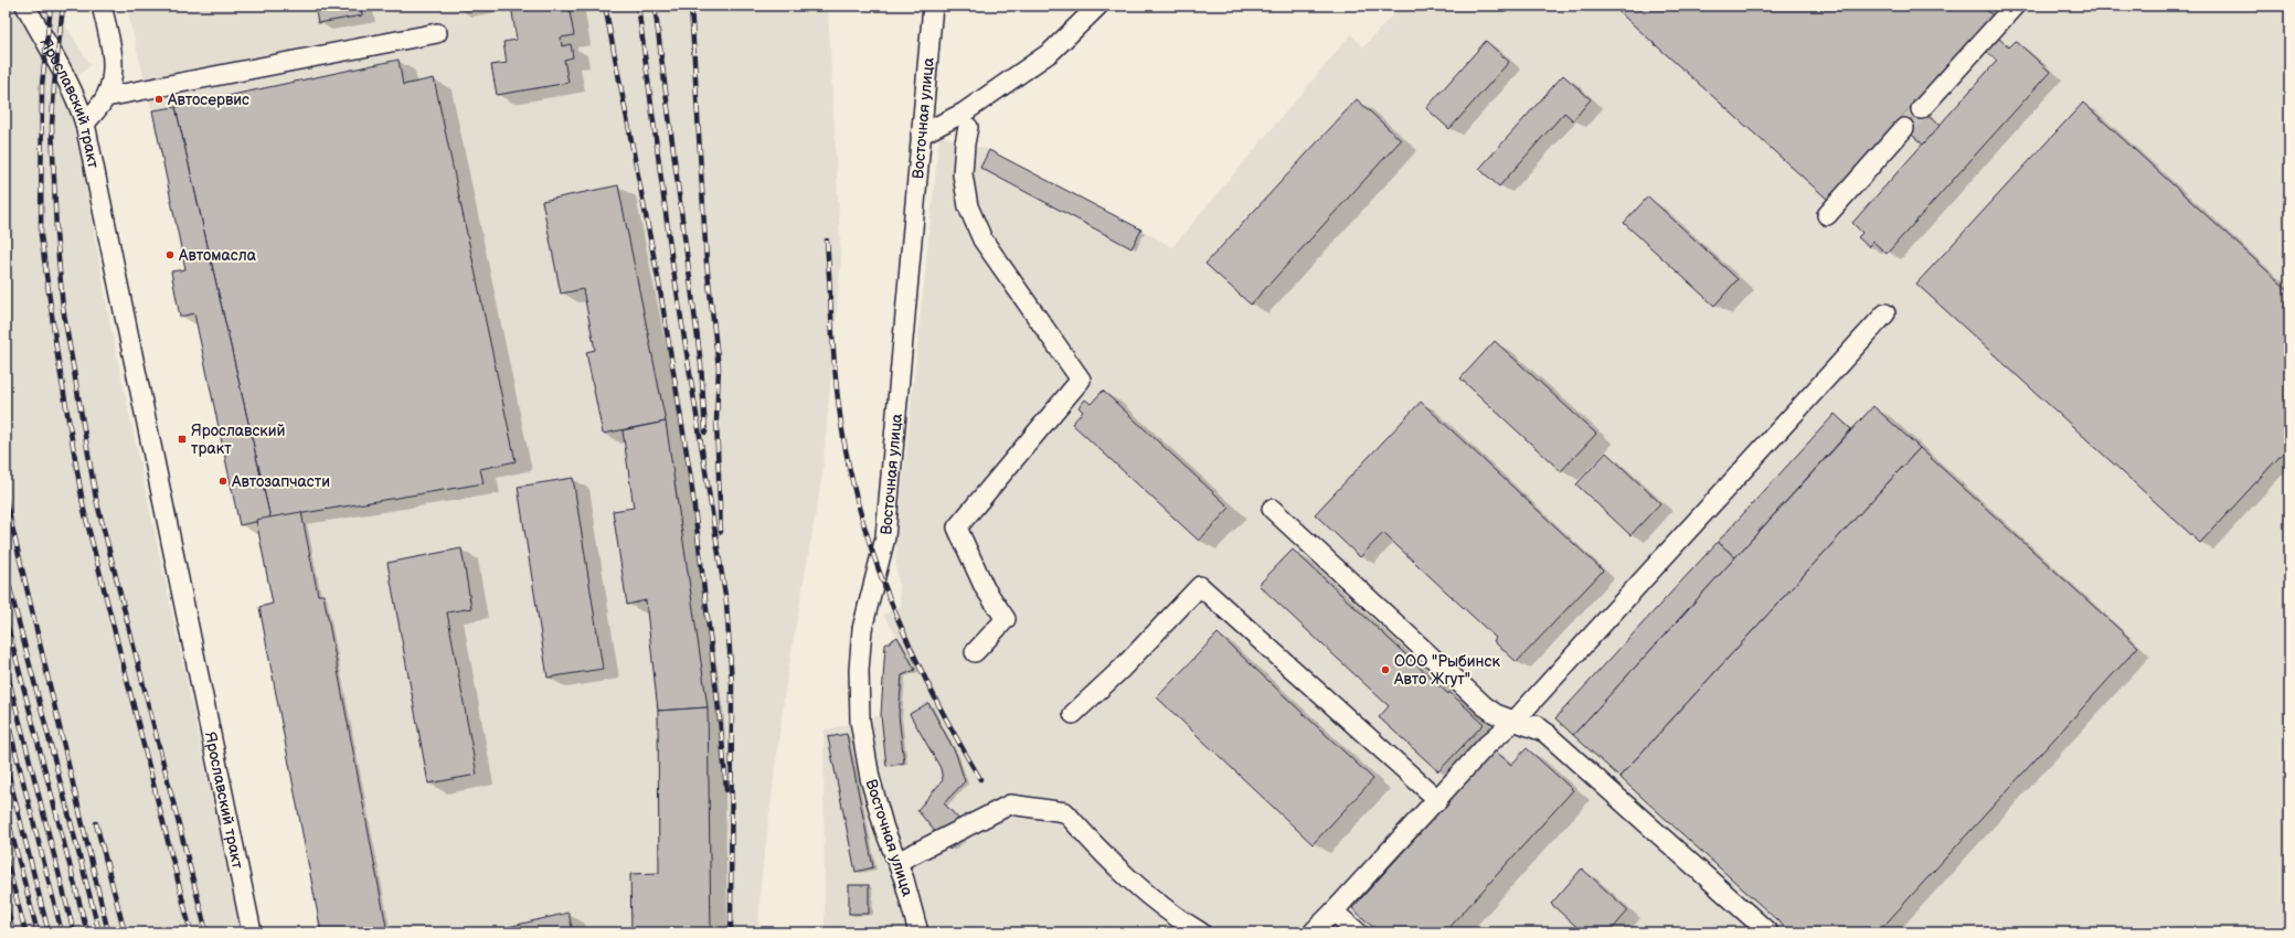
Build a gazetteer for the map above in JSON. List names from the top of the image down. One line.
{"streets":{"street":["Ярославский тракт","Восточная улица"]},"places":{"other":["Автосервис","Автомасла","Автозапчасти","ООО \"Рыбинск Авто Жгут\""],"transit":["Ярославский тракт"]}}
